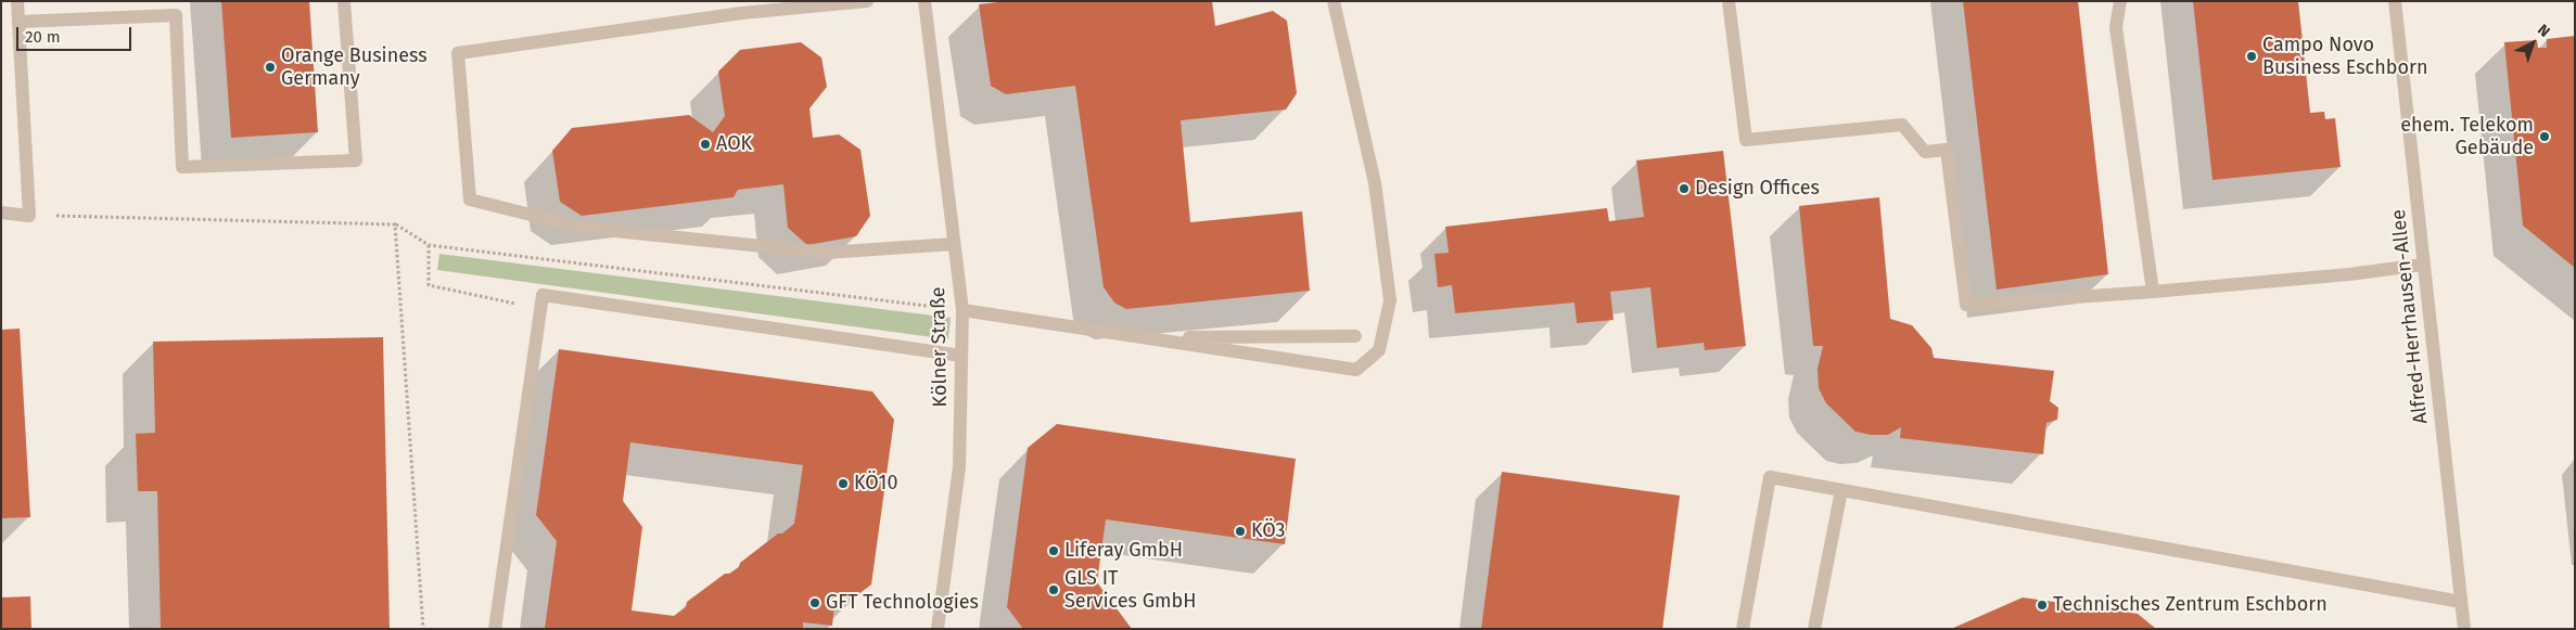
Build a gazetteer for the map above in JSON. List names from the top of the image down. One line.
{"streets":{"street":["Alfred-Herrhausen-Allee","Kölner Straße"]},"places":["Campo Novo Business Eschborn","Orange Business Germany","ehem. Telekom Gebäude","AOK","Design Offices","KÖ10","KÖ3","Liferay GmbH","GLS IT Services GmbH","GFT Technologies","Technisches Zentrum Eschborn"],"scale_bar":"20 m","north":"top right"}
